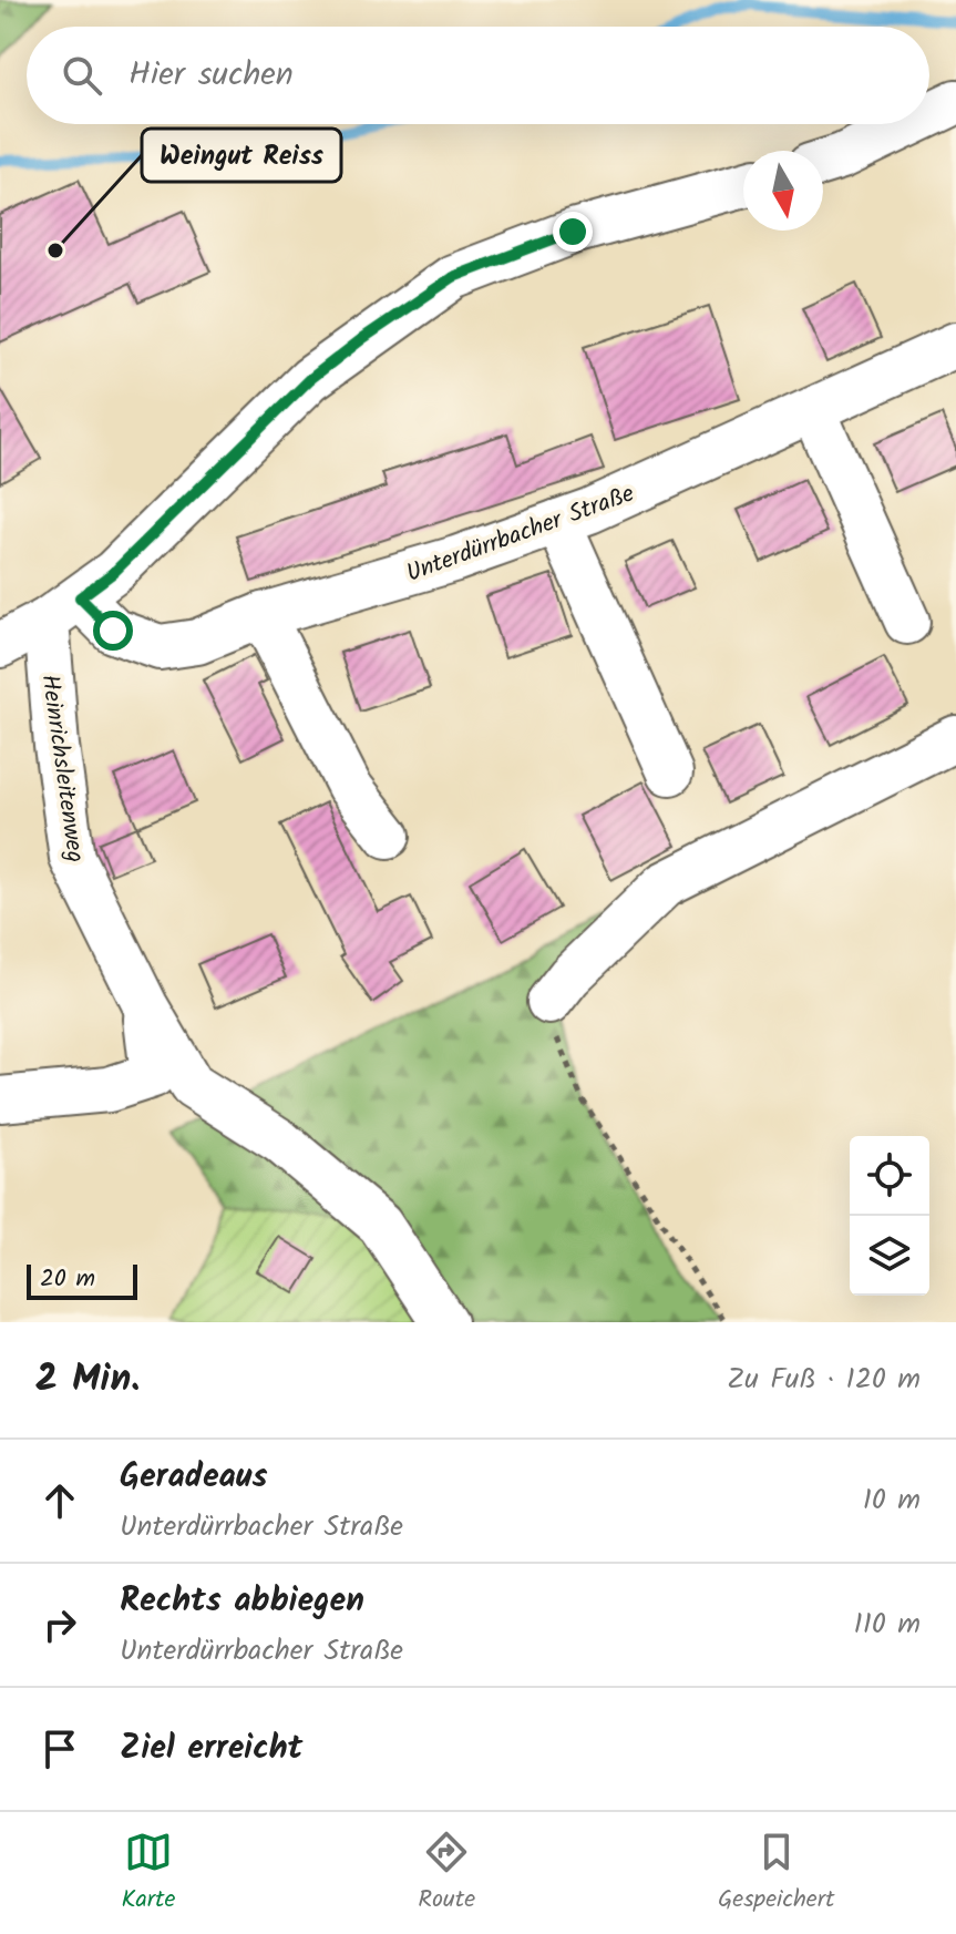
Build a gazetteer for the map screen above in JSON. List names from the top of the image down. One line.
{"streets":{"street":["Unterdürrbacher Straße","Heinrichsleitenweg"]},"crossings":[["Unterdürrbacher Straße","Heinrichsleitenweg"]],"places":["Weingut Reiss"],"scale_bar":"20 m","north":"bottom","page":{"search":"Hier suchen","scale":"20 m","heading":["2 Min.","Zu Fuß · 120 m"],"list":[["Geradeaus","Unterdürrbacher Straße","10 m"],["Rechts abbiegen","Unterdürrbacher Straße","110 m"],"Ziel erreicht"],"nav":["Karte","Route","Gespeichert"]}}
